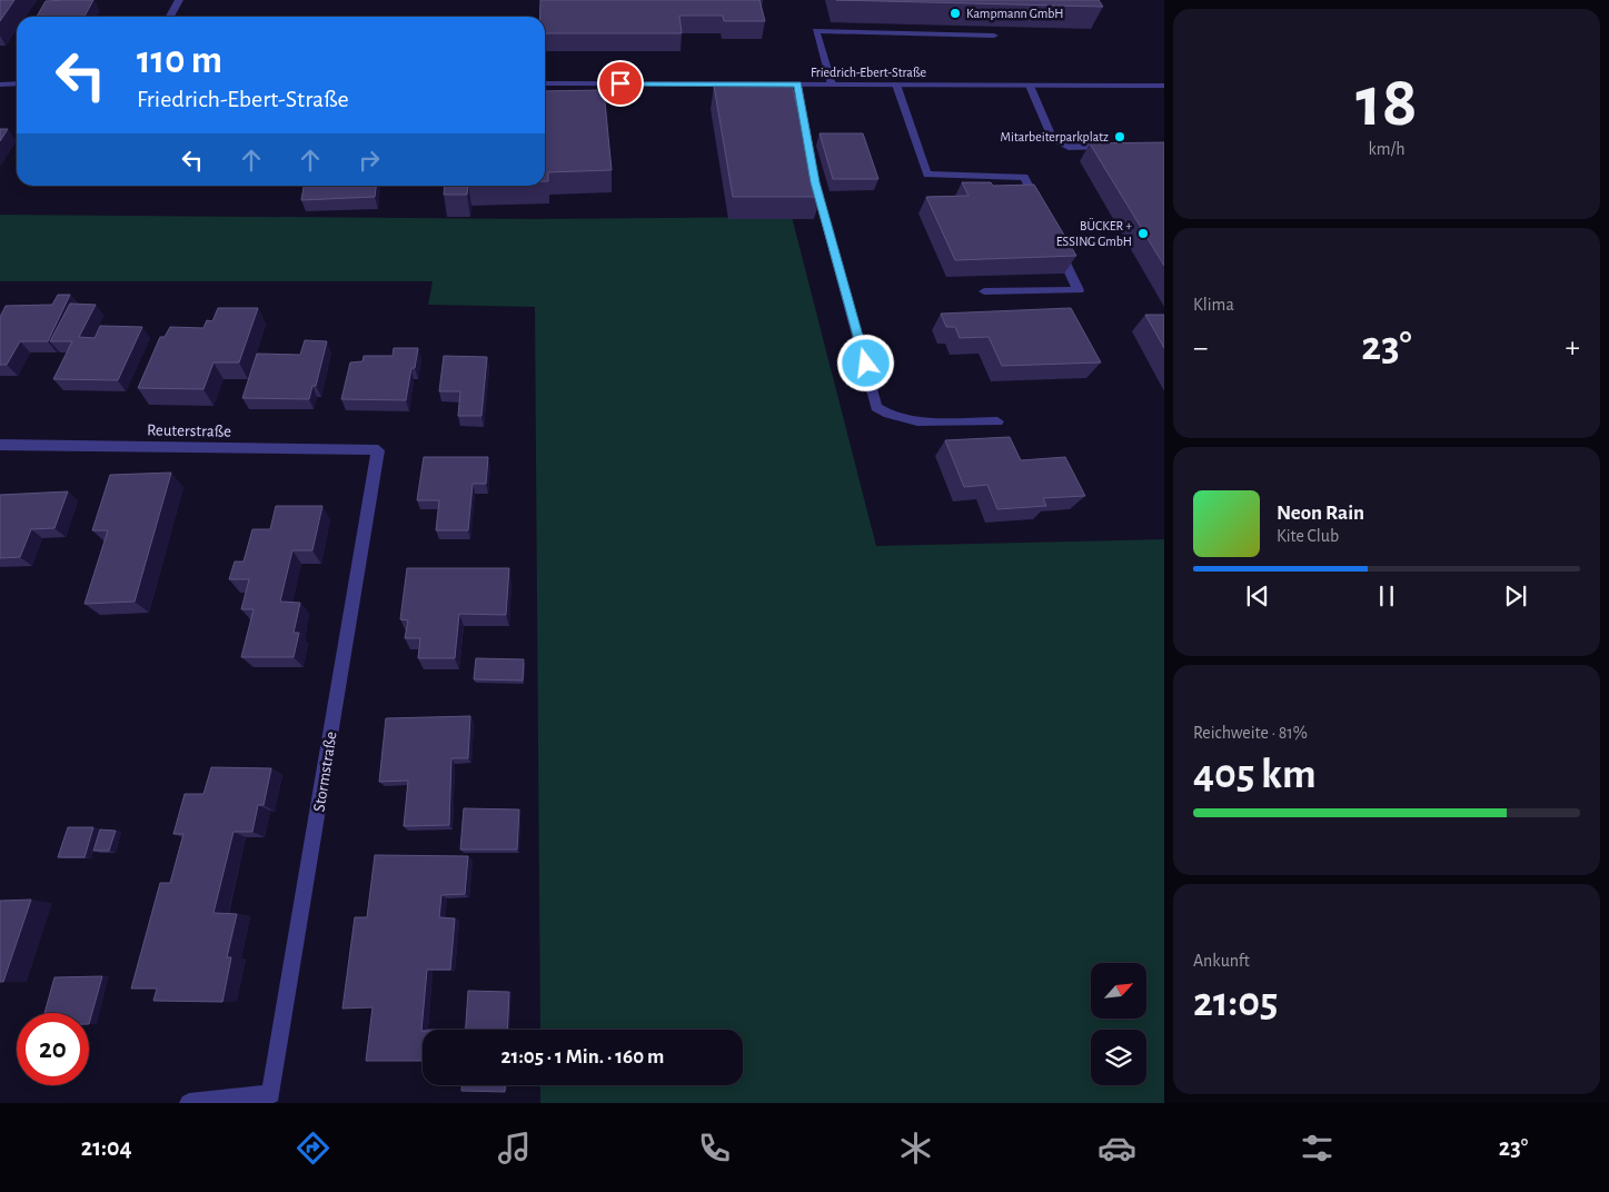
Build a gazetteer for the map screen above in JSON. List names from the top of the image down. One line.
{"streets":{"street":["Friedrich-Ebert-Straße","Reuterstraße","Stormstraße"]},"crossings":[["Reuterstraße","Stormstraße"]],"places":["Kampmann GmbH","Mitarbeiterparkplatz","BÜCKER + ESSING GmbH"],"north":"top right","page":{"tile":[["18","km/h"],"Klima",["Reichweite · 81%","405 km"],["Ankunft","21:05"]],"turn":["110 m","Friedrich-Ebert-Straße"],"heat":["−","23°","+"],"song":["Neon Rain","Kite Club"],"limit":"20","trip":"21:05 · 1 Min. · 160 m","tabs":["21:04","23°"]}}
